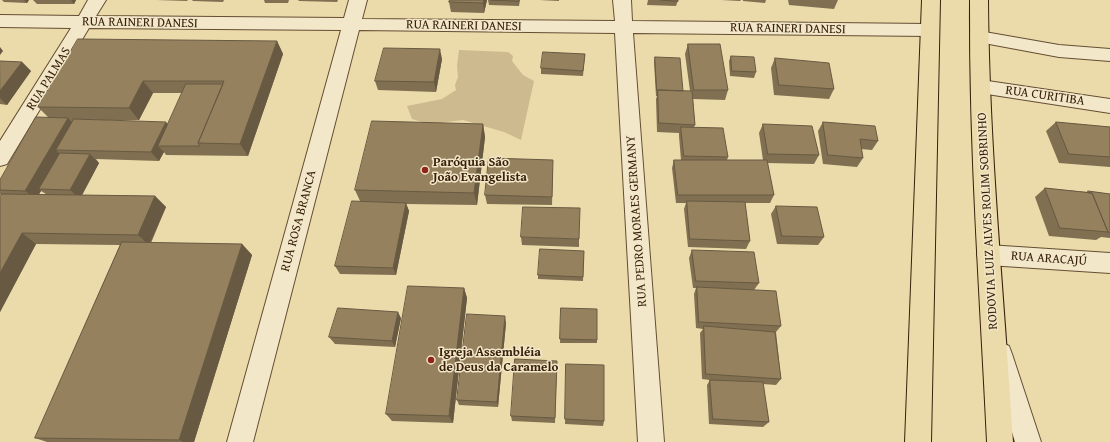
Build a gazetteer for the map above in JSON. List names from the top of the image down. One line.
{"streets":{"highway":["RODOVIA LUIZ ALVES ROLIM SOBRINHO"],"street":["RUA RAINERI DANESI","RUA PALMAS","RUA CURITIBA","RUA ROSA BRANCA","RUA PEDRO MORAES GERMANY","RUA ARACAJÚ"]},"crossings":[["RUA RAINERI DANESI","RUA PALMAS"],["RUA RAINERI DANESI","RUA ROSA BRANCA"],["RUA RAINERI DANESI","RUA PEDRO MORAES GERMANY"],["RUA CURITIBA","RODOVIA LUIZ ALVES ROLIM SOBRINHO"],["RODOVIA LUIZ ALVES ROLIM SOBRINHO","RUA ARACAJÚ"]],"places":["Paróquia São João Evangelista","Igreja Assembléia de Deus da Caramelo"]}
